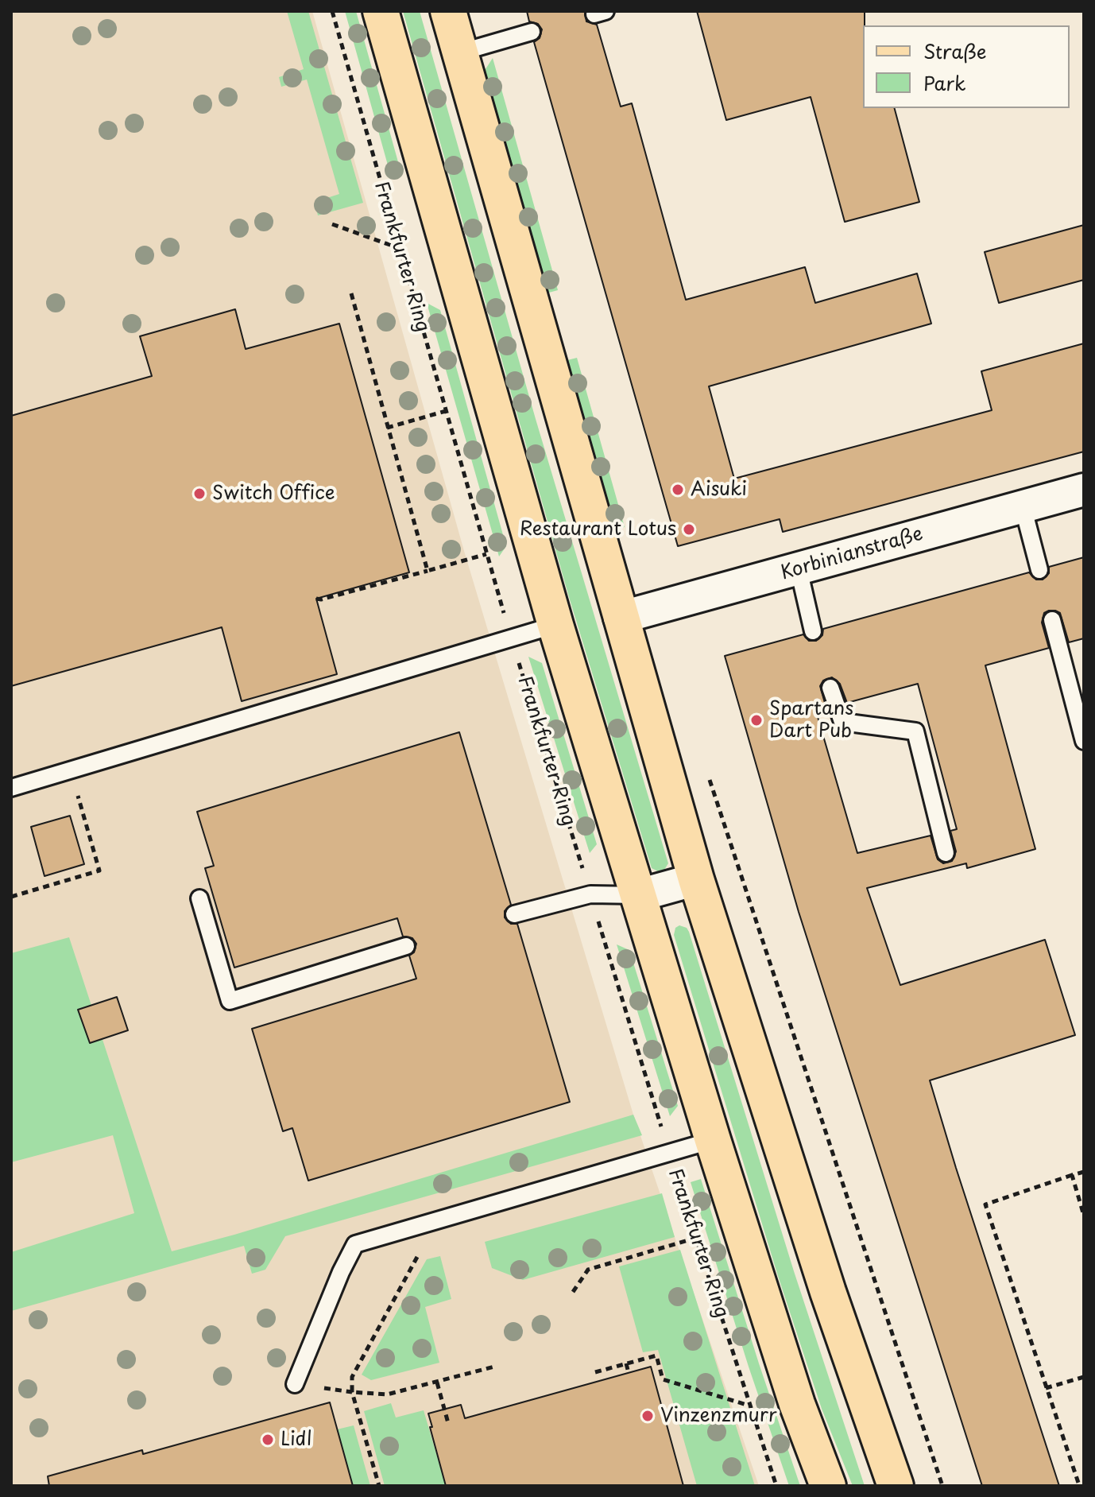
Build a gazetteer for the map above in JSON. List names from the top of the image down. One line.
{"streets":{"street":["Korbinianstraße"],"path":["Frankfurter Ring"]},"places":["Aisuki","Switch Office","Restaurant Lotus","Spartans Dart Pub","Vinzenzmurr","Lidl"],"legend":["Straße","Park"]}
